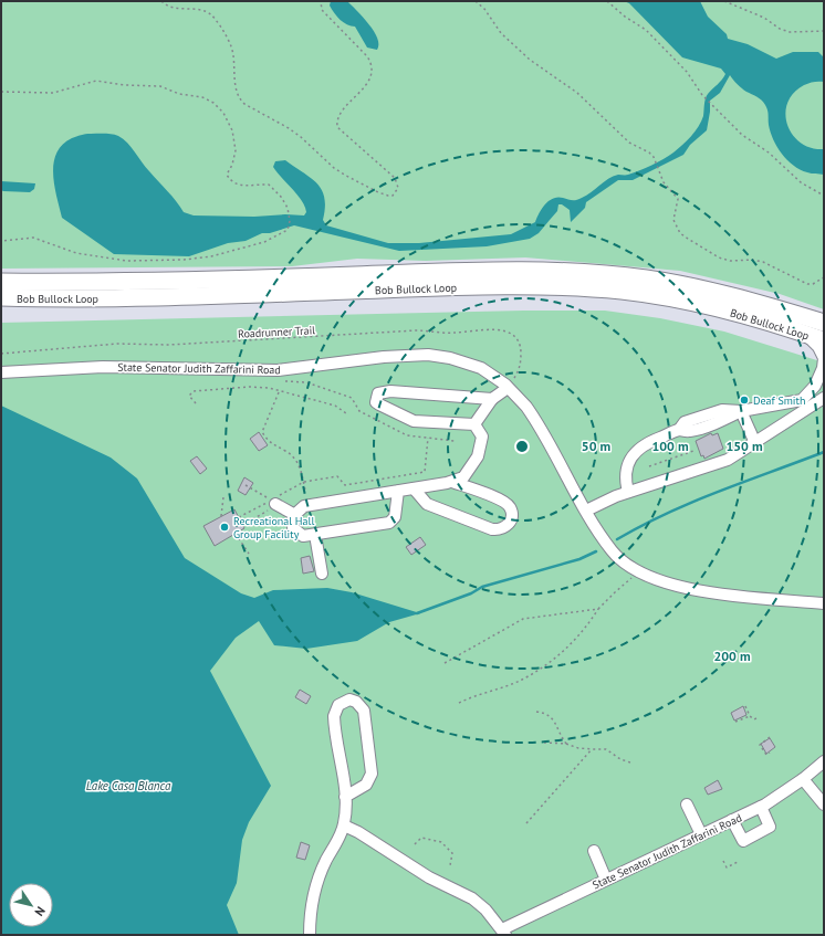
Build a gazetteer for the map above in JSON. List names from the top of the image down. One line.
{"streets":{"highway":["Bob Bullock Loop"],"street":["State Senator Judith Zaffarini Road"],"path":["Roadrunner Trail"]},"crossings":[["Roadrunner Trail","State Senator Judith Zaffarini Road"]],"water":["Lake Casa Blanca"],"places":["Deaf Smith","Recreational Hall Group Facility"],"north":"bottom right","rings":["50 m","100 m","150 m","200 m"]}
